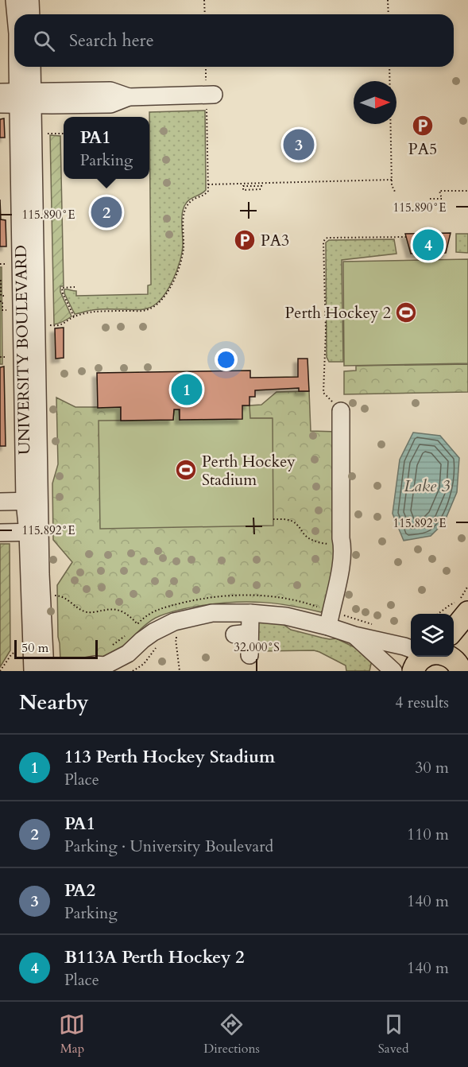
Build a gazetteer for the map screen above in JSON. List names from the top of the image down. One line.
{"streets":{"street":["UNIVERSITY BOULEVARD"]},"water":["Lake 3"],"places":{"parking":["PA5","PA3"],"sports":["Perth Hockey 2","Perth Hockey Stadium"]},"scale_bar":"50 m","north":"right","page":{"search":"Search here","popup":["PA1","Parking"],"pins":["3","2","4","1"],"scale":"50 m","heading":["Nearby","4 results"],"list":[{"mark":"1","name":"113 Perth Hockey Stadium","note":"Place","value":"30 m"},{"mark":"2","name":"PA1","note":"Parking · University Boulevard","value":"110 m"},{"mark":"3","name":"PA2","note":"Parking","value":"140 m"},{"mark":"4","name":"B113A Perth Hockey 2","note":"Place","value":"140 m"}],"nav":["Map","Directions","Saved"]},"coordinates":["115.890°E","115.892°E","32.000°S"]}
